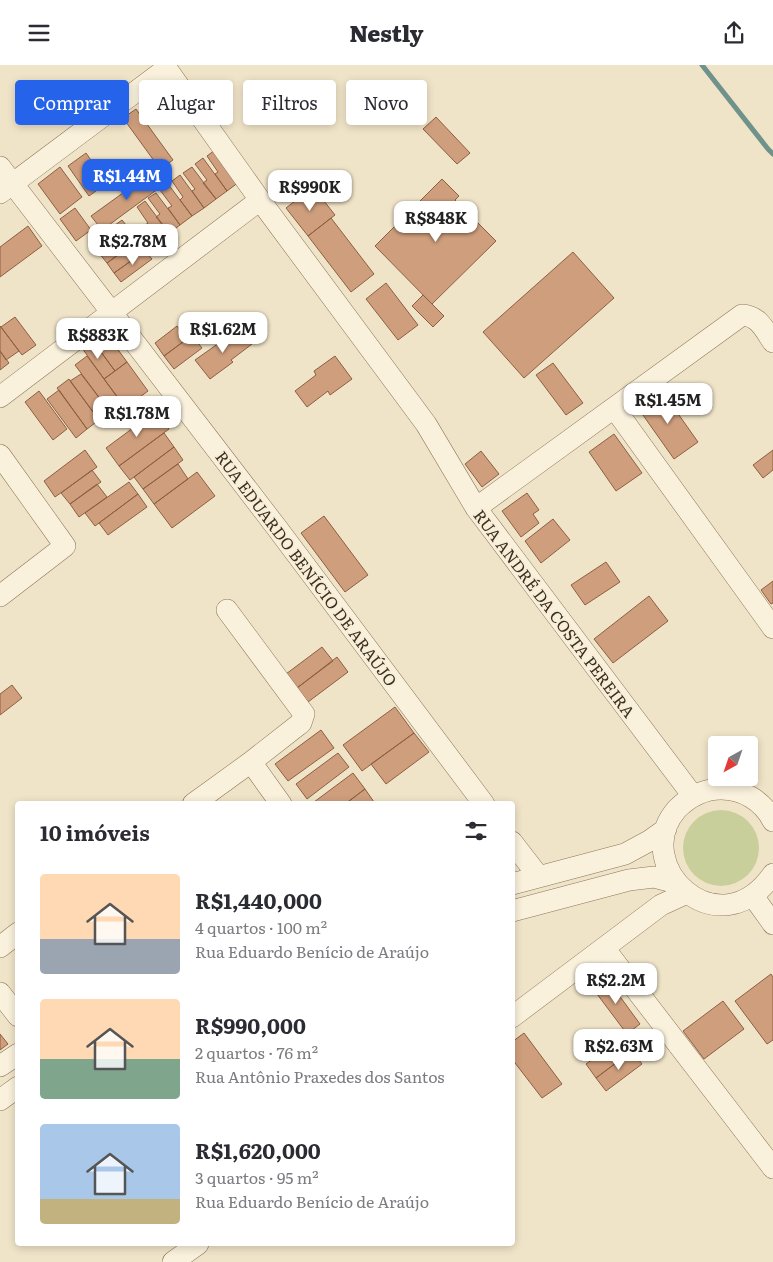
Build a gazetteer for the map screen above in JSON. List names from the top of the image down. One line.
{"streets":{"street":["RUA EDUARDO BENÍCIO DE ARAÚJO","RUA ANDRÉ DA COSTA PEREIRA"]},"north":"bottom left","page":{"header":"Nestly","chip":["Comprar","Alugar","Filtros","Novo"],"price":["R$1.44M","R$990K","R$848K","R$2.78M","R$1.62M","R$883K","R$1.45M","R$1.78M","R$2.2M","R$2.63M"],"heading":"10 imóveis","list":[{"name":"R$1,440,000","note":"4 quartos · 100 m² · Rua Eduardo Benício de Araújo"},{"name":"R$990,000","note":"2 quartos · 76 m² · Rua Antônio Praxedes dos Santos"},{"name":"R$1,620,000","note":"3 quartos · 95 m² · Rua Eduardo Benício de Araújo"}]}}
